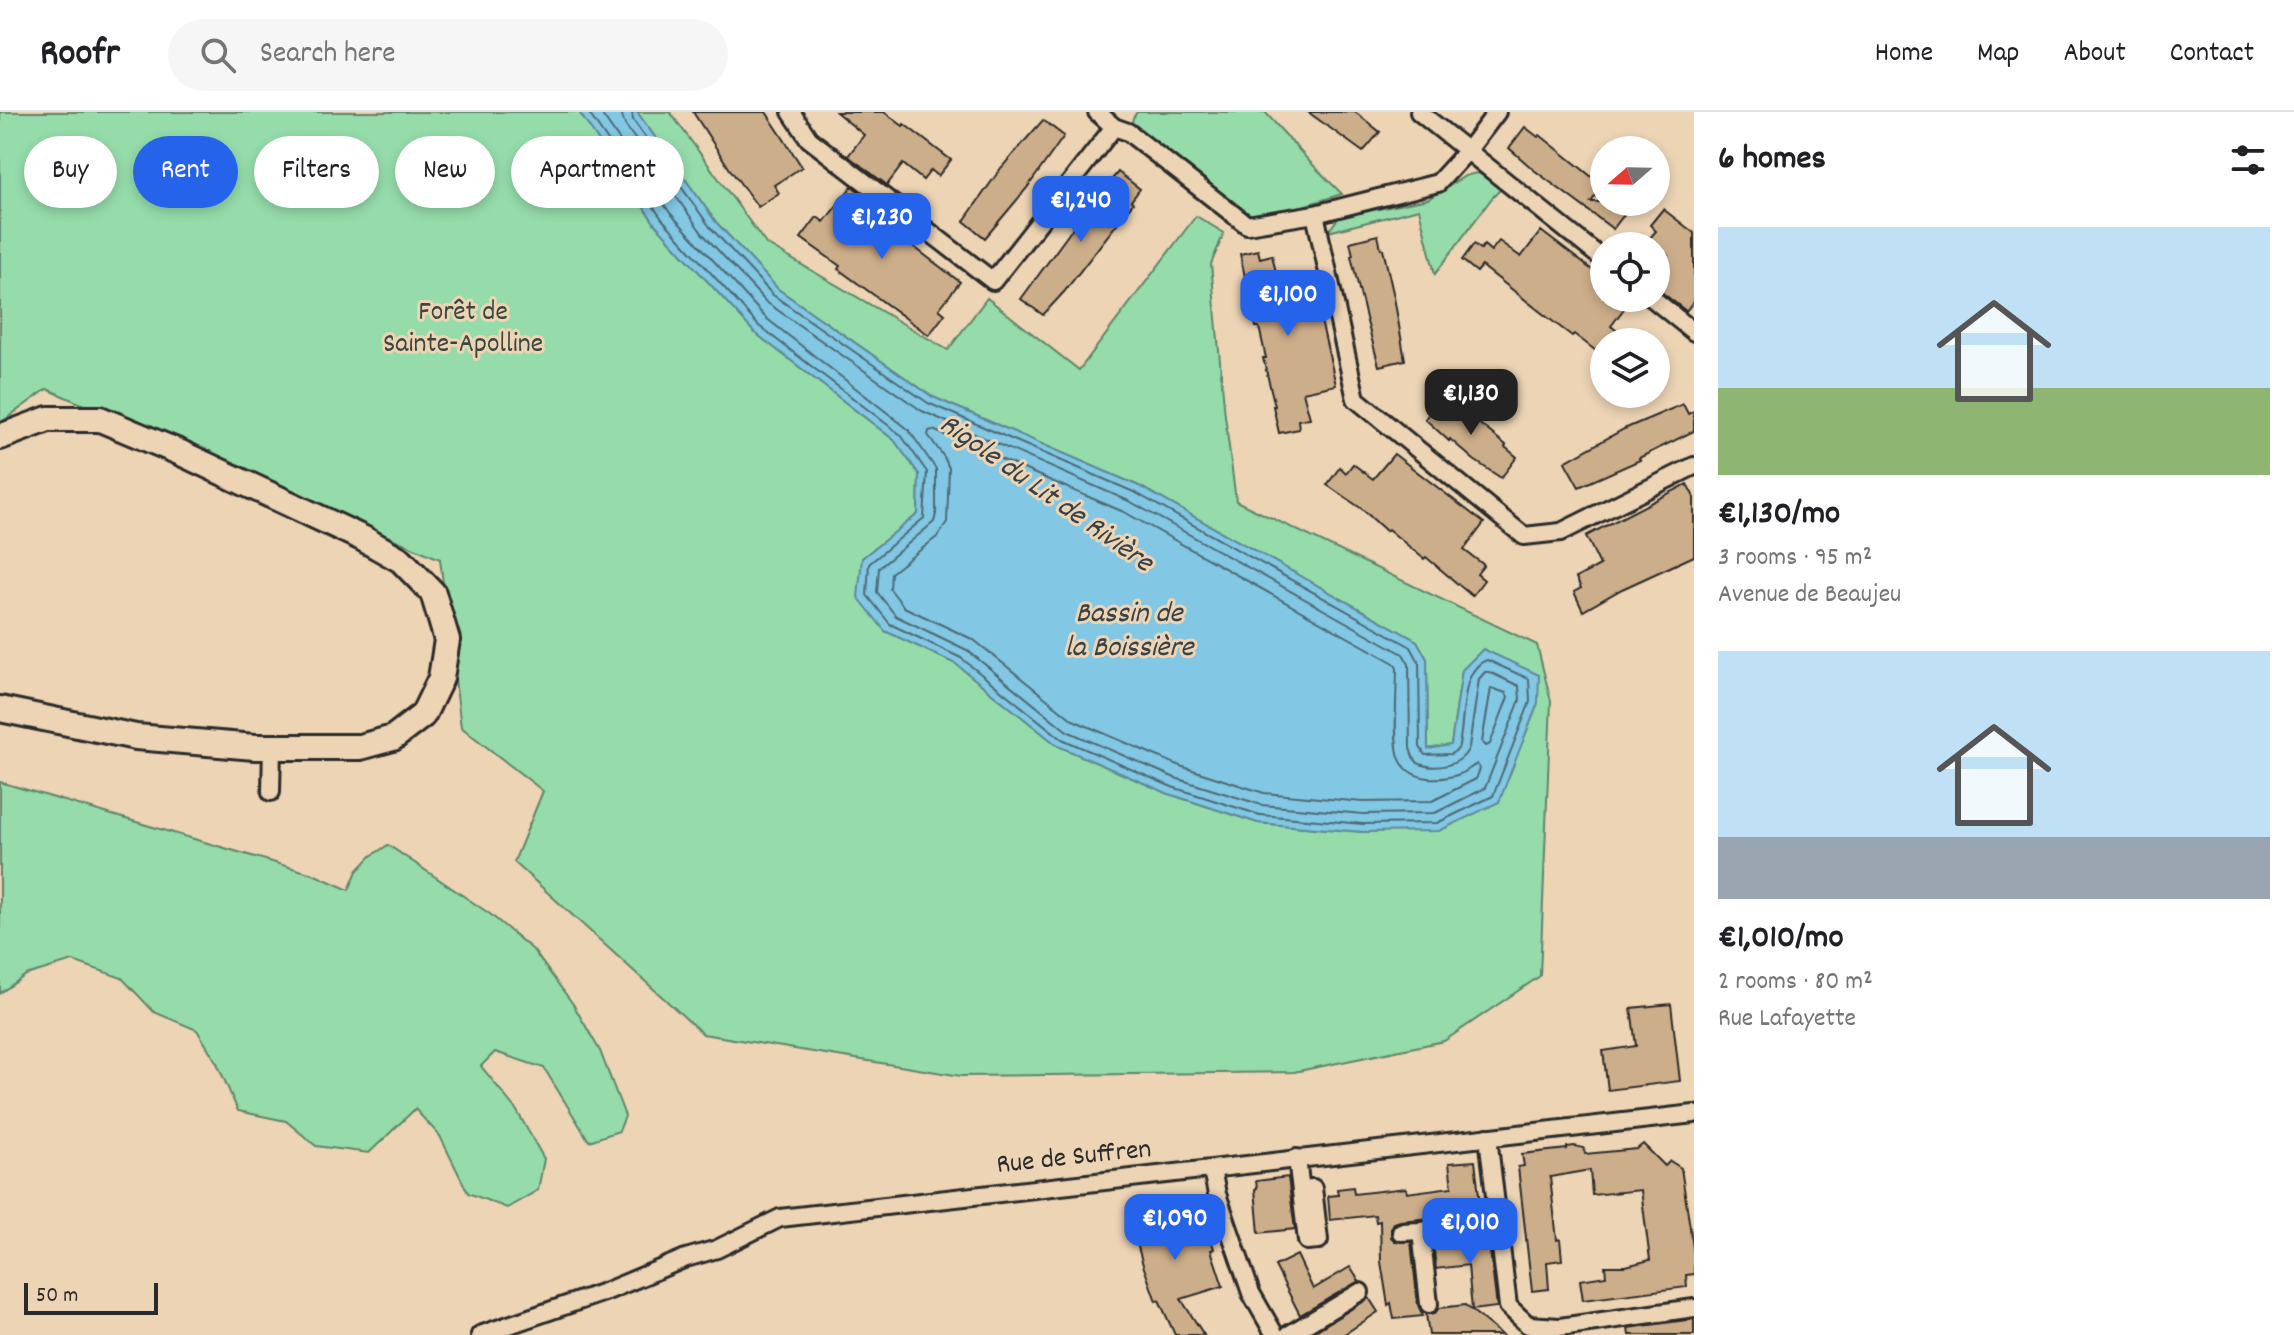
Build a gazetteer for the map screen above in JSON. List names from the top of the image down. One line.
{"streets":{"street":["Rue de Suffren"]},"water":["Rigole du Lit de Rivière","Bassin de la Boissière"],"parks":["Forêt de Sainte-Apolline"],"scale_bar":"50 m","north":"left","page":{"header":"Roofr","search":"Search here","nav":["Home","Map","About","Contact"],"heading":"6 homes","chip":["Buy","Rent","Filters","New","Apartment"],"price":["€1,240","€1,230","€1,100","€1,130","€1,090","€1,010"],"list":[{"name":"€1,130/mo","note":"3 rooms · 95 m² · Avenue de Beaujeu"},{"name":"€1,010/mo","note":"2 rooms · 80 m² · Rue Lafayette"}],"scale":"50 m"}}
